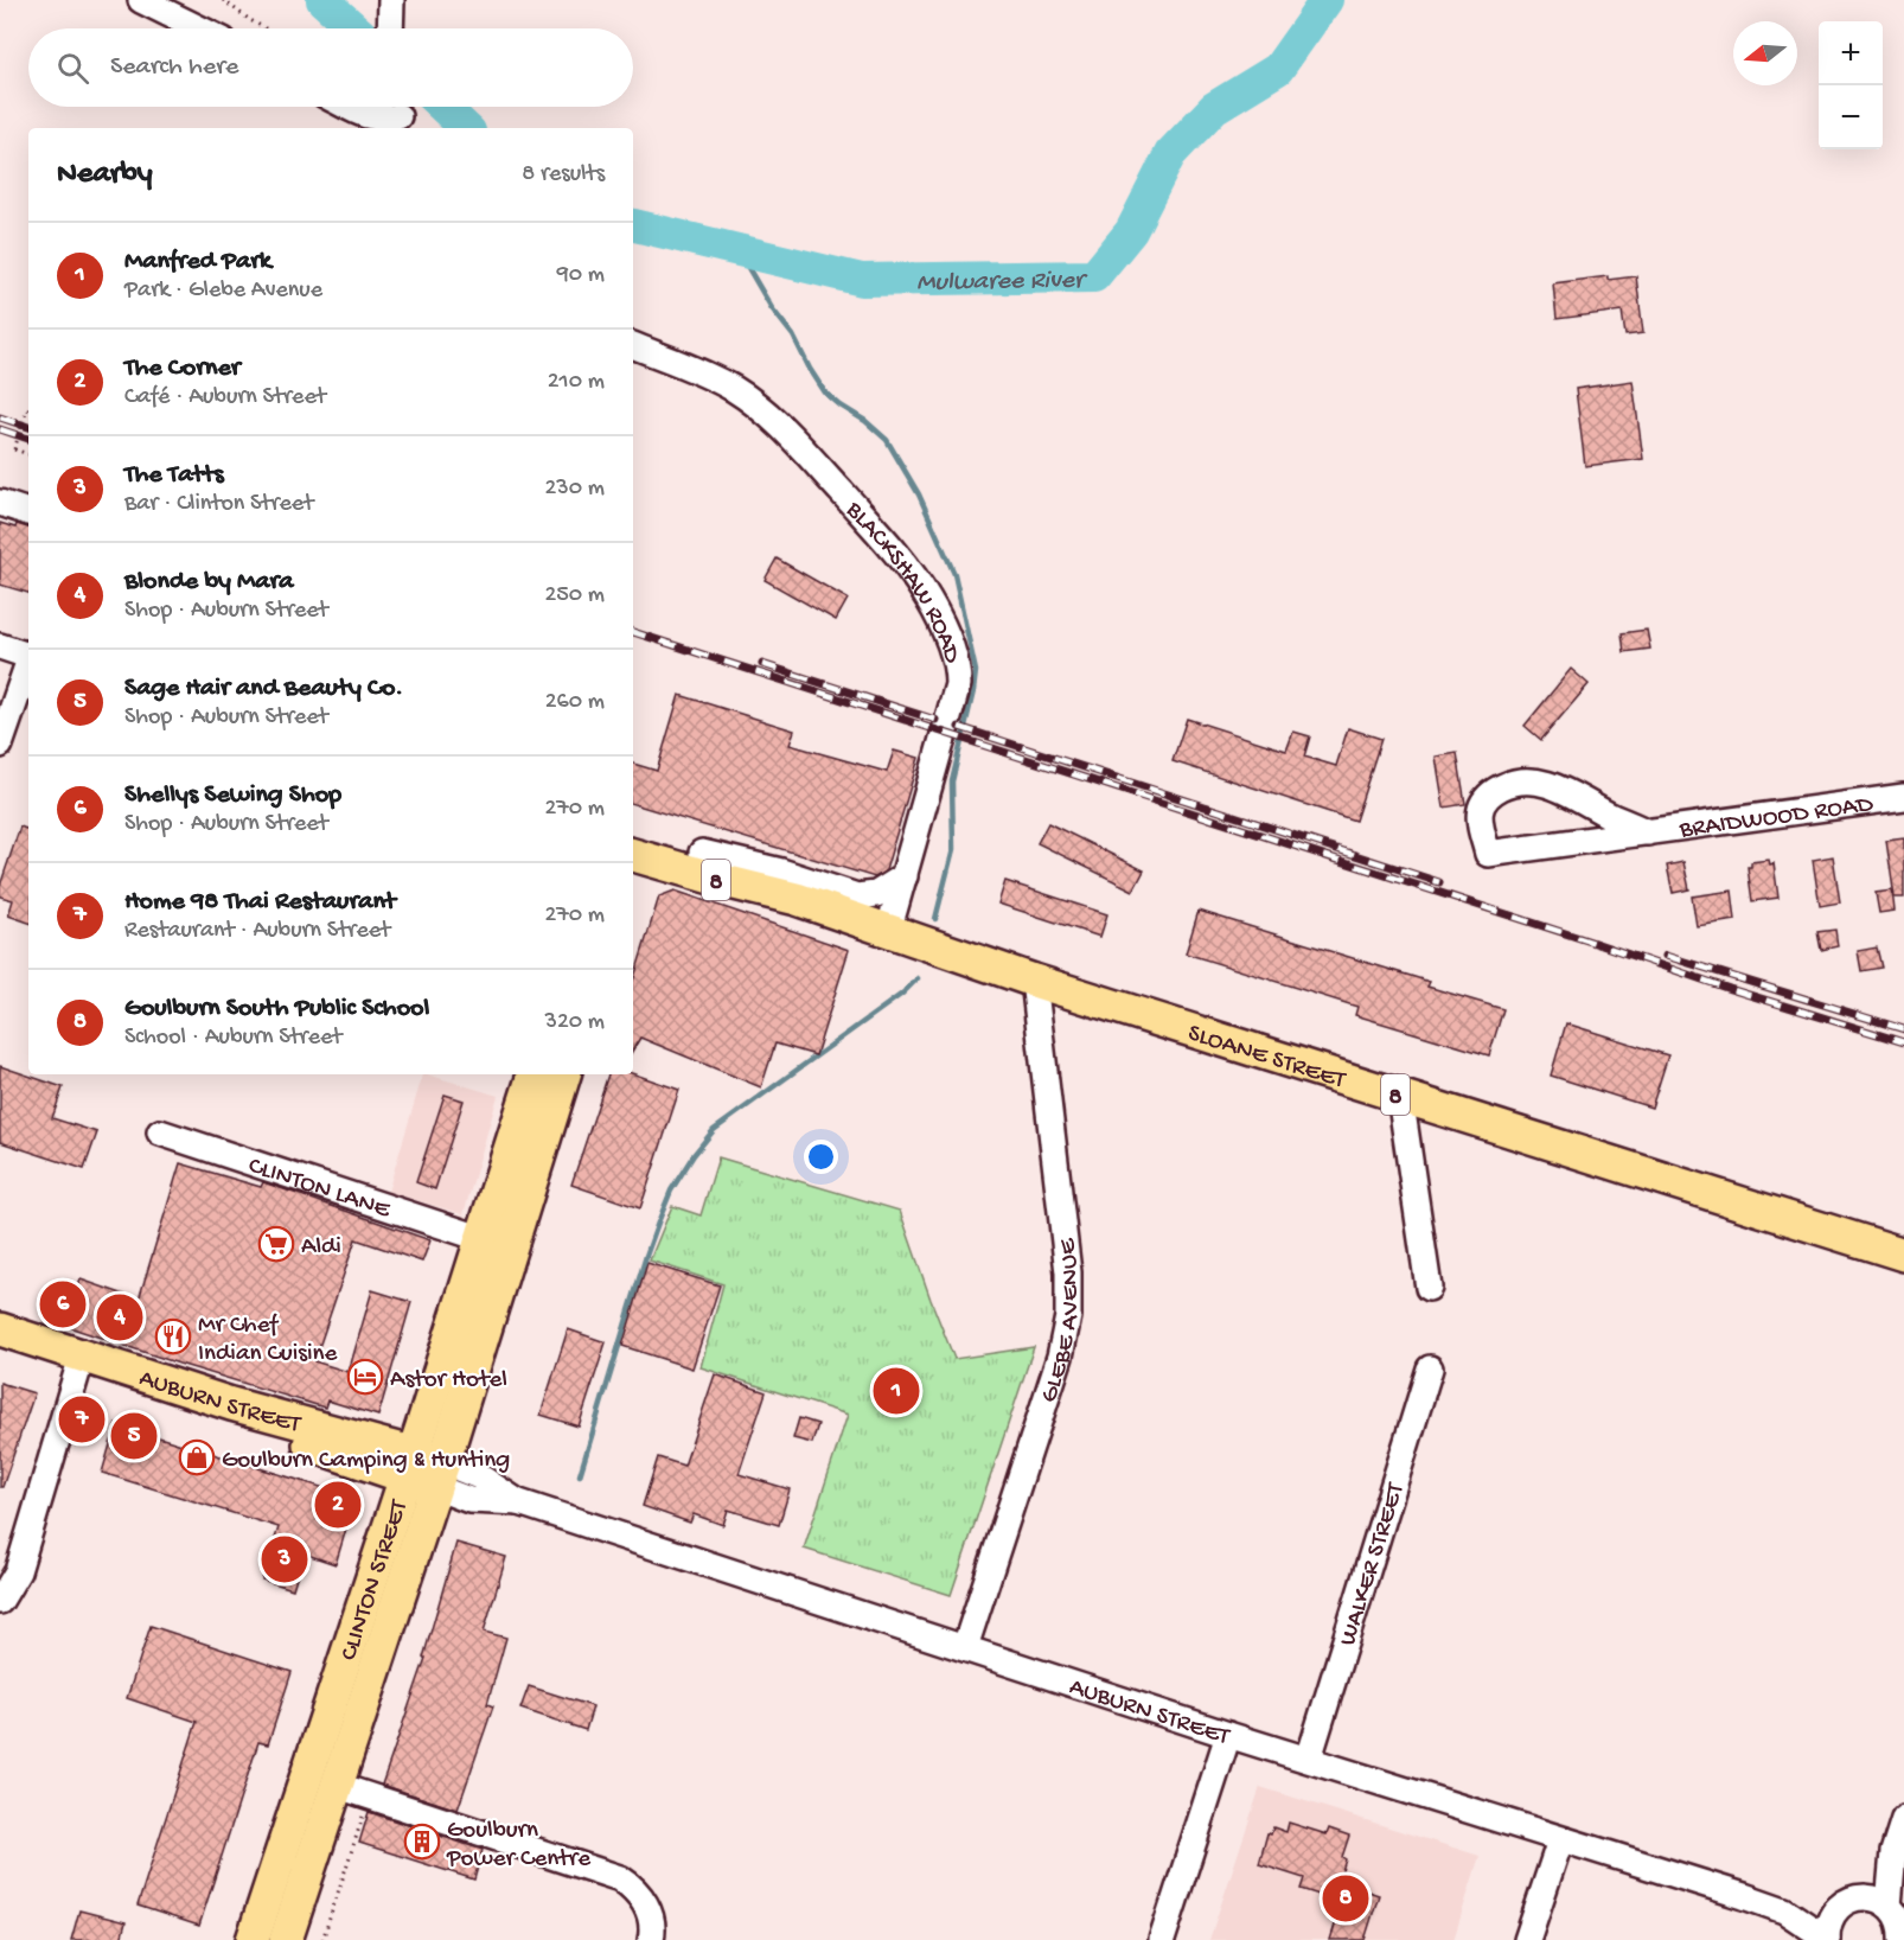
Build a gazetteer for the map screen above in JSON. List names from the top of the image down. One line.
{"streets":{"main road":["8","SLOANE STREET","AUBURN STREET","CLINTON STREET"],"street":["BLACKSHAW ROAD","BRAIDWOOD ROAD","CLINTON LANE","GLEBE AVENUE","WALKER STREET"]},"crossings":[["BLACKSHAW ROAD","SLOANE STREET"],["SLOANE STREET","GLEBE AVENUE"],["CLINTON LANE","CLINTON STREET"],["GLEBE AVENUE","AUBURN STREET"],["AUBURN STREET","WALKER STREET"],["AUBURN STREET","CLINTON STREET"]],"water":["Mulwaree River"],"places":{"supermarket":["Aldi"],"restaurant":["Mr Chef Indian Cuisine"],"hotel":["Astor Hotel"],"shop":["Goulburn Camping & Hunting"],"building":["Goulburn Power Centre"]},"north":"left","page":{"map_buttons":["+","−"],"search":"Search here","heading":["Nearby","8 results"],"list":[{"mark":"1","name":"Manfred Park","note":"Park · Glebe Avenue","value":"90 m"},{"mark":"2","name":"The Corner","note":"Café · Auburn Street","value":"210 m"},{"mark":"3","name":"The Tatts","note":"Bar · Clinton Street","value":"230 m"},{"mark":"4","name":"Blonde by Mara","note":"Shop · Auburn Street","value":"250 m"},{"mark":"5","name":"Sage Hair and Beauty Co.","note":"Shop · Auburn Street","value":"260 m"},{"mark":"6","name":"Shellys Sewing Shop","note":"Shop · Auburn Street","value":"270 m"},{"mark":"7","name":"Home 98 Thai Restaurant","note":"Restaurant · Auburn Street","value":"270 m"},{"mark":"8","name":"Goulburn South Public School","note":"School · Auburn Street","value":"320 m"}],"pins":["6","4","1","7","5","2","3","8"]}}
